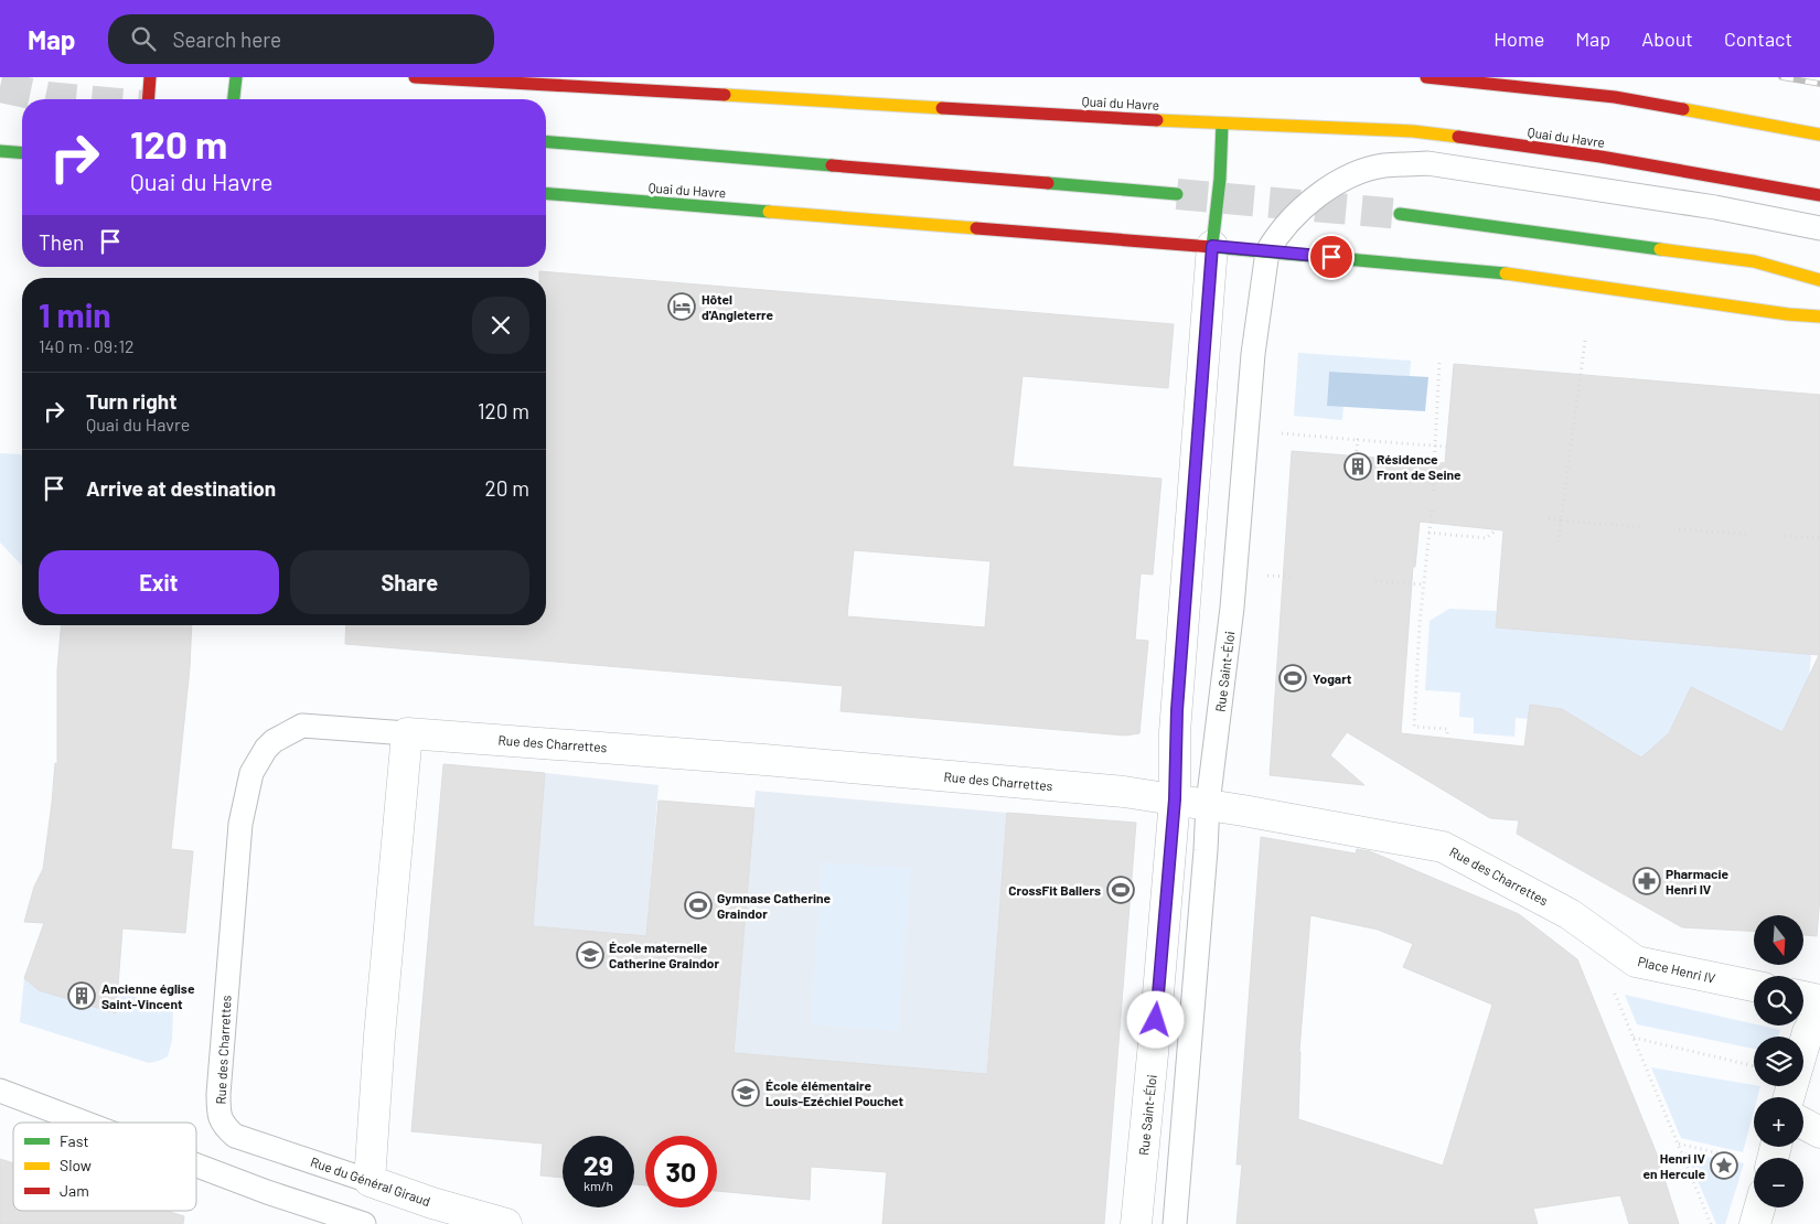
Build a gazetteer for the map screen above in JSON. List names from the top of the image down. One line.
{"streets":{"main road":["Quai du Havre"],"street":["Rue Saint-Éloi","Rue des Charrettes","Place Henri IV","Rue du Général Giraud"]},"crossings":[["Quai du Havre","Rue Saint-Éloi"],["Rue Saint-Éloi","Rue des Charrettes"],["Rue des Charrettes","Place Henri IV"],["Rue des Charrettes","Rue du Général Giraud"]],"places":{"hotel":["Hôtel d'Angleterre"],"building":["Résidence Front de Seine","Ancienne église Saint-Vincent"],"sports":["Yogart","CrossFit Ballers","Gymnase Catherine Graindor"],"pharmacy":["Pharmacie Henri IV"],"school or university":["École maternelle Catherine Graindor","École élémentaire Louis-Ezéchiel Pouchet"],"place":["Henri IV en Hercule"]},"legend":["Fast","Slow","Jam"],"north":"bottom","page":{"header":"Map","search":"Search here","nav":["Home","Map","About","Contact"],"turn":["120 m","Quai du Havre"],"then":"Then","heading":["1 min","140 m · 09:12"],"list":[{"name":"Turn right","note":"Quai du Havre","value":"120 m"},{"name":"Arrive at destination","value":"20 m"}],"buttons":["Exit","Share"],"map_buttons":["+","−"],"speed":"29 km/h","limit":"30"}}
